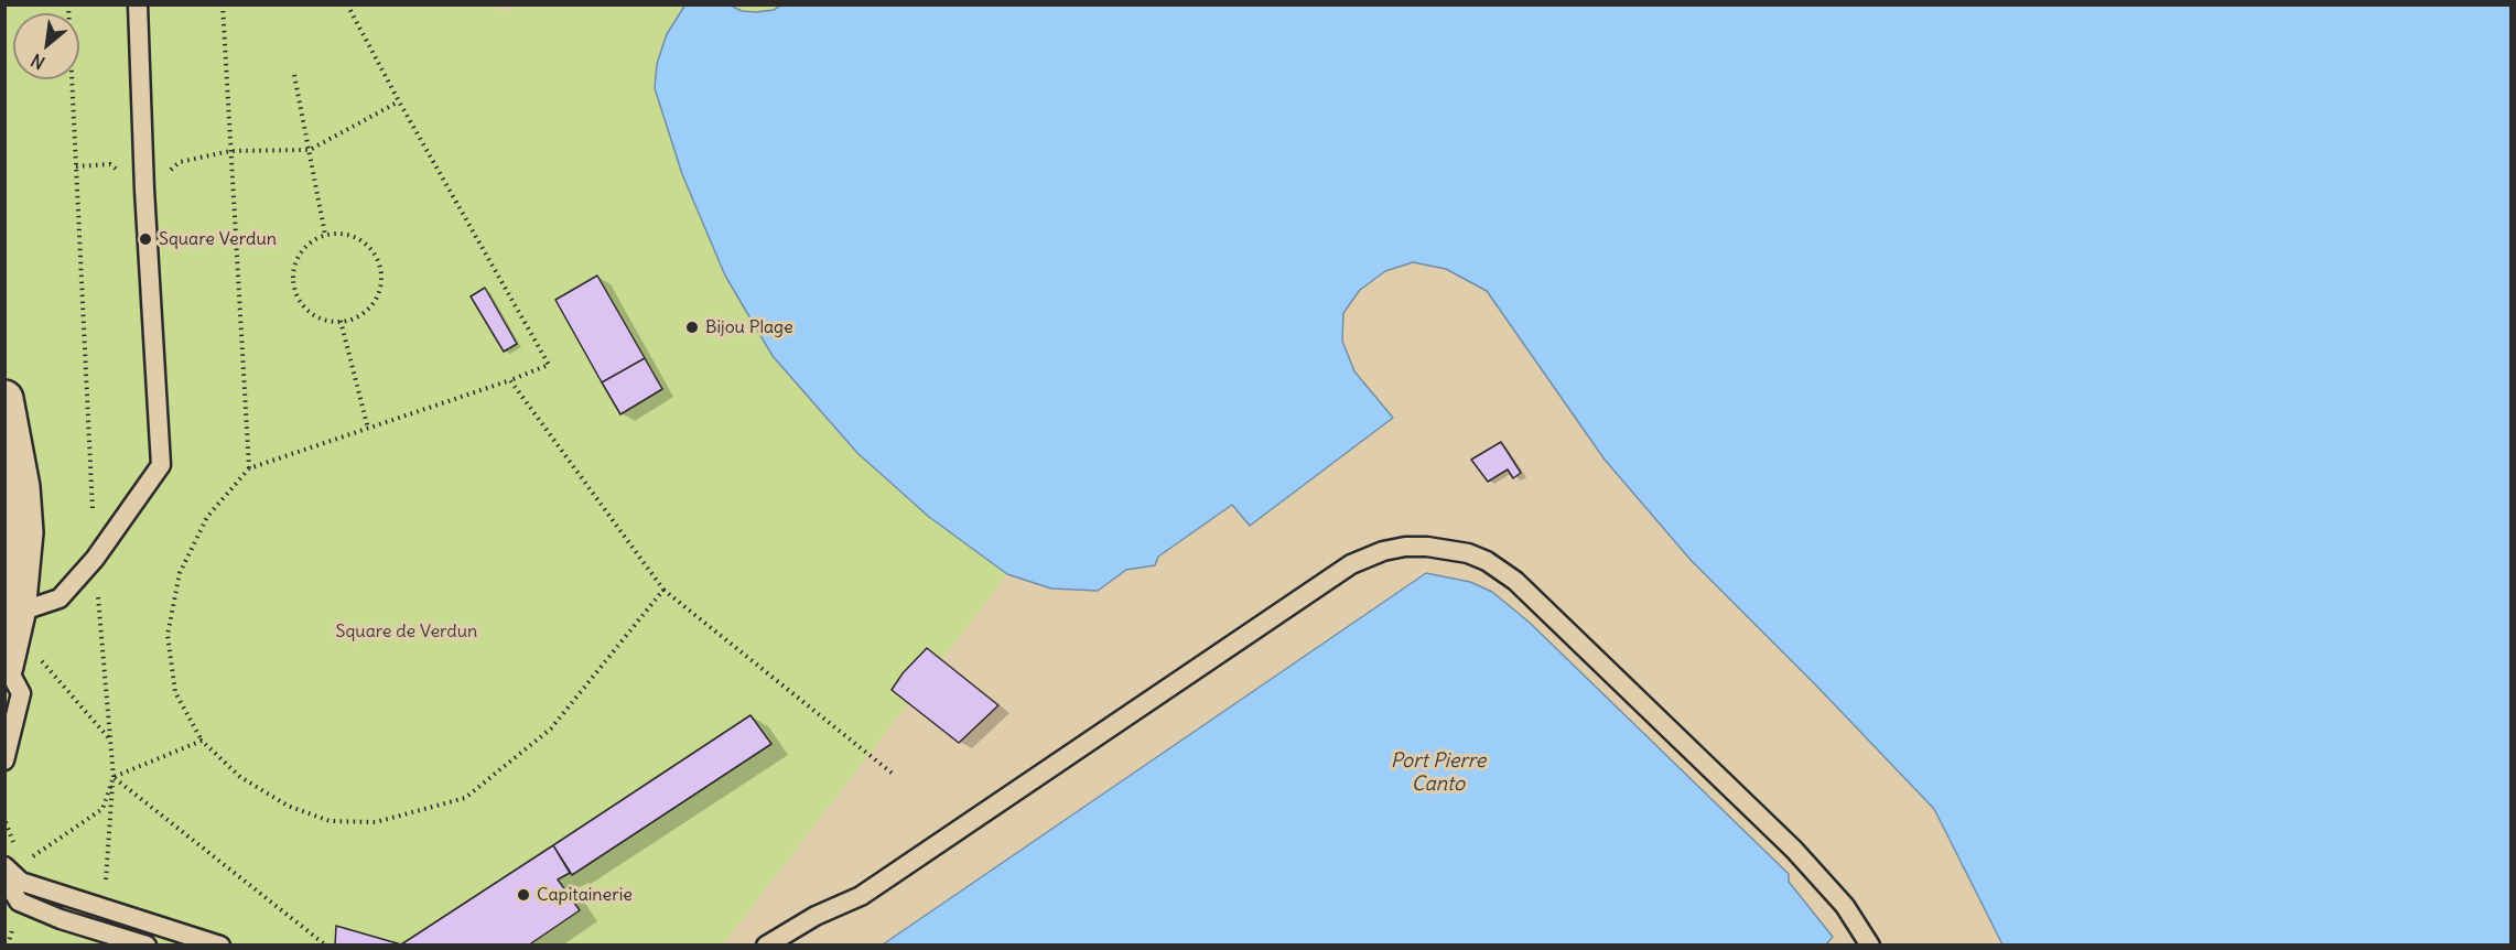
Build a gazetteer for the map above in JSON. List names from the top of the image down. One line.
{"water":["Port Pierre Canto"],"parks":["Square de Verdun"],"places":["Square Verdun","Bijou Plage","Capitainerie"],"north":"bottom left"}
